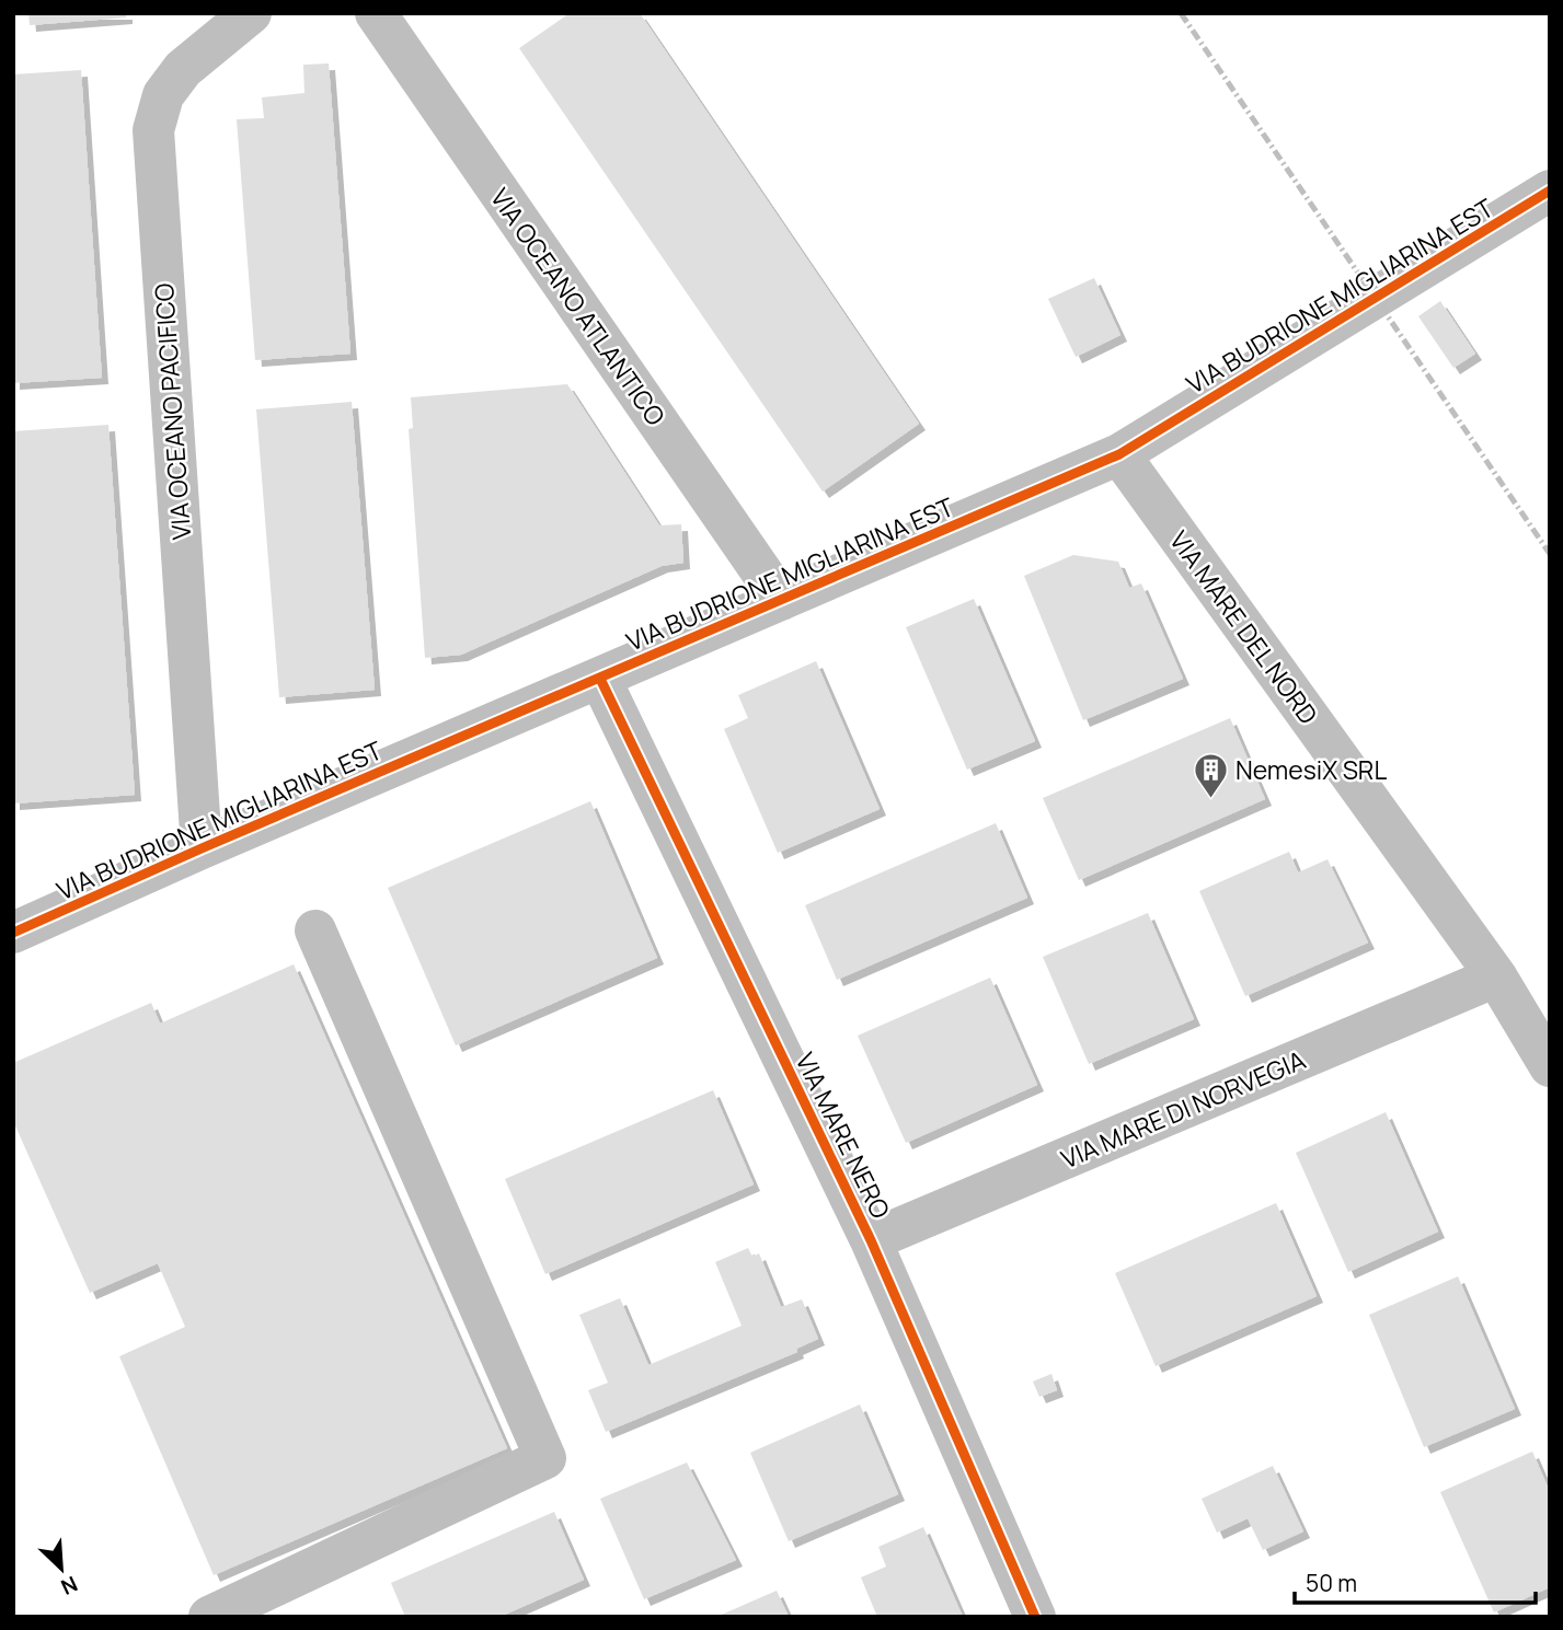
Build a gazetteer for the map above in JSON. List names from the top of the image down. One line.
{"streets":{"street":["VIA BUDRIONE MIGLIARINA EST","VIA OCEANO ATLANTICO","VIA OCEANO PACIFICO","VIA MARE DEL NORD","VIA MARE DI NORVEGIA","VIA MARE NERO"]},"crossings":[["VIA BUDRIONE MIGLIARINA EST","VIA OCEANO ATLANTICO"],["VIA BUDRIONE MIGLIARINA EST","VIA OCEANO PACIFICO"],["VIA BUDRIONE MIGLIARINA EST","VIA MARE DEL NORD"],["VIA BUDRIONE MIGLIARINA EST","VIA MARE NERO"],["VIA MARE DEL NORD","VIA MARE DI NORVEGIA"],["VIA MARE DI NORVEGIA","VIA MARE NERO"]],"places":{"building":["NemesiX SRL"]},"scale_bar":"50 m","north":"bottom right"}
